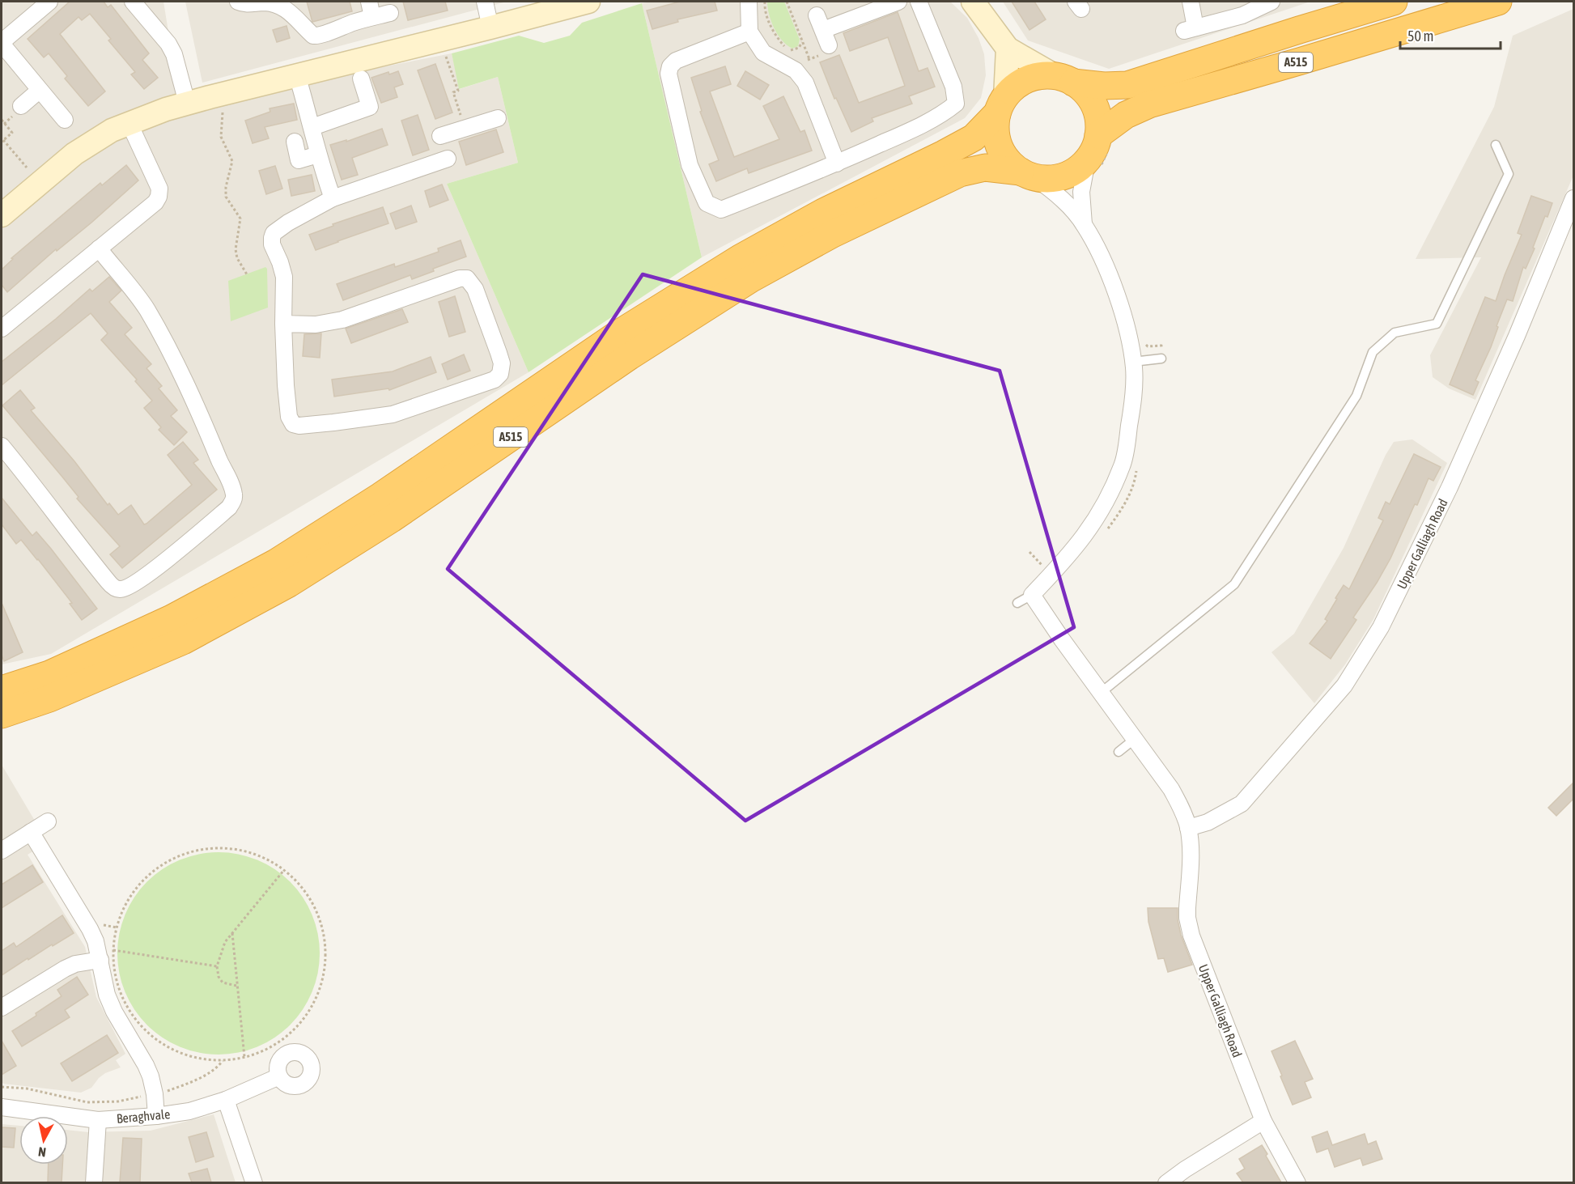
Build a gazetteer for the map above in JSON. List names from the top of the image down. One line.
{"streets":{"highway":["A515"],"street":["Upper Galliagh Road","Beraghvale"]},"scale_bar":"50 m","north":"bottom"}
